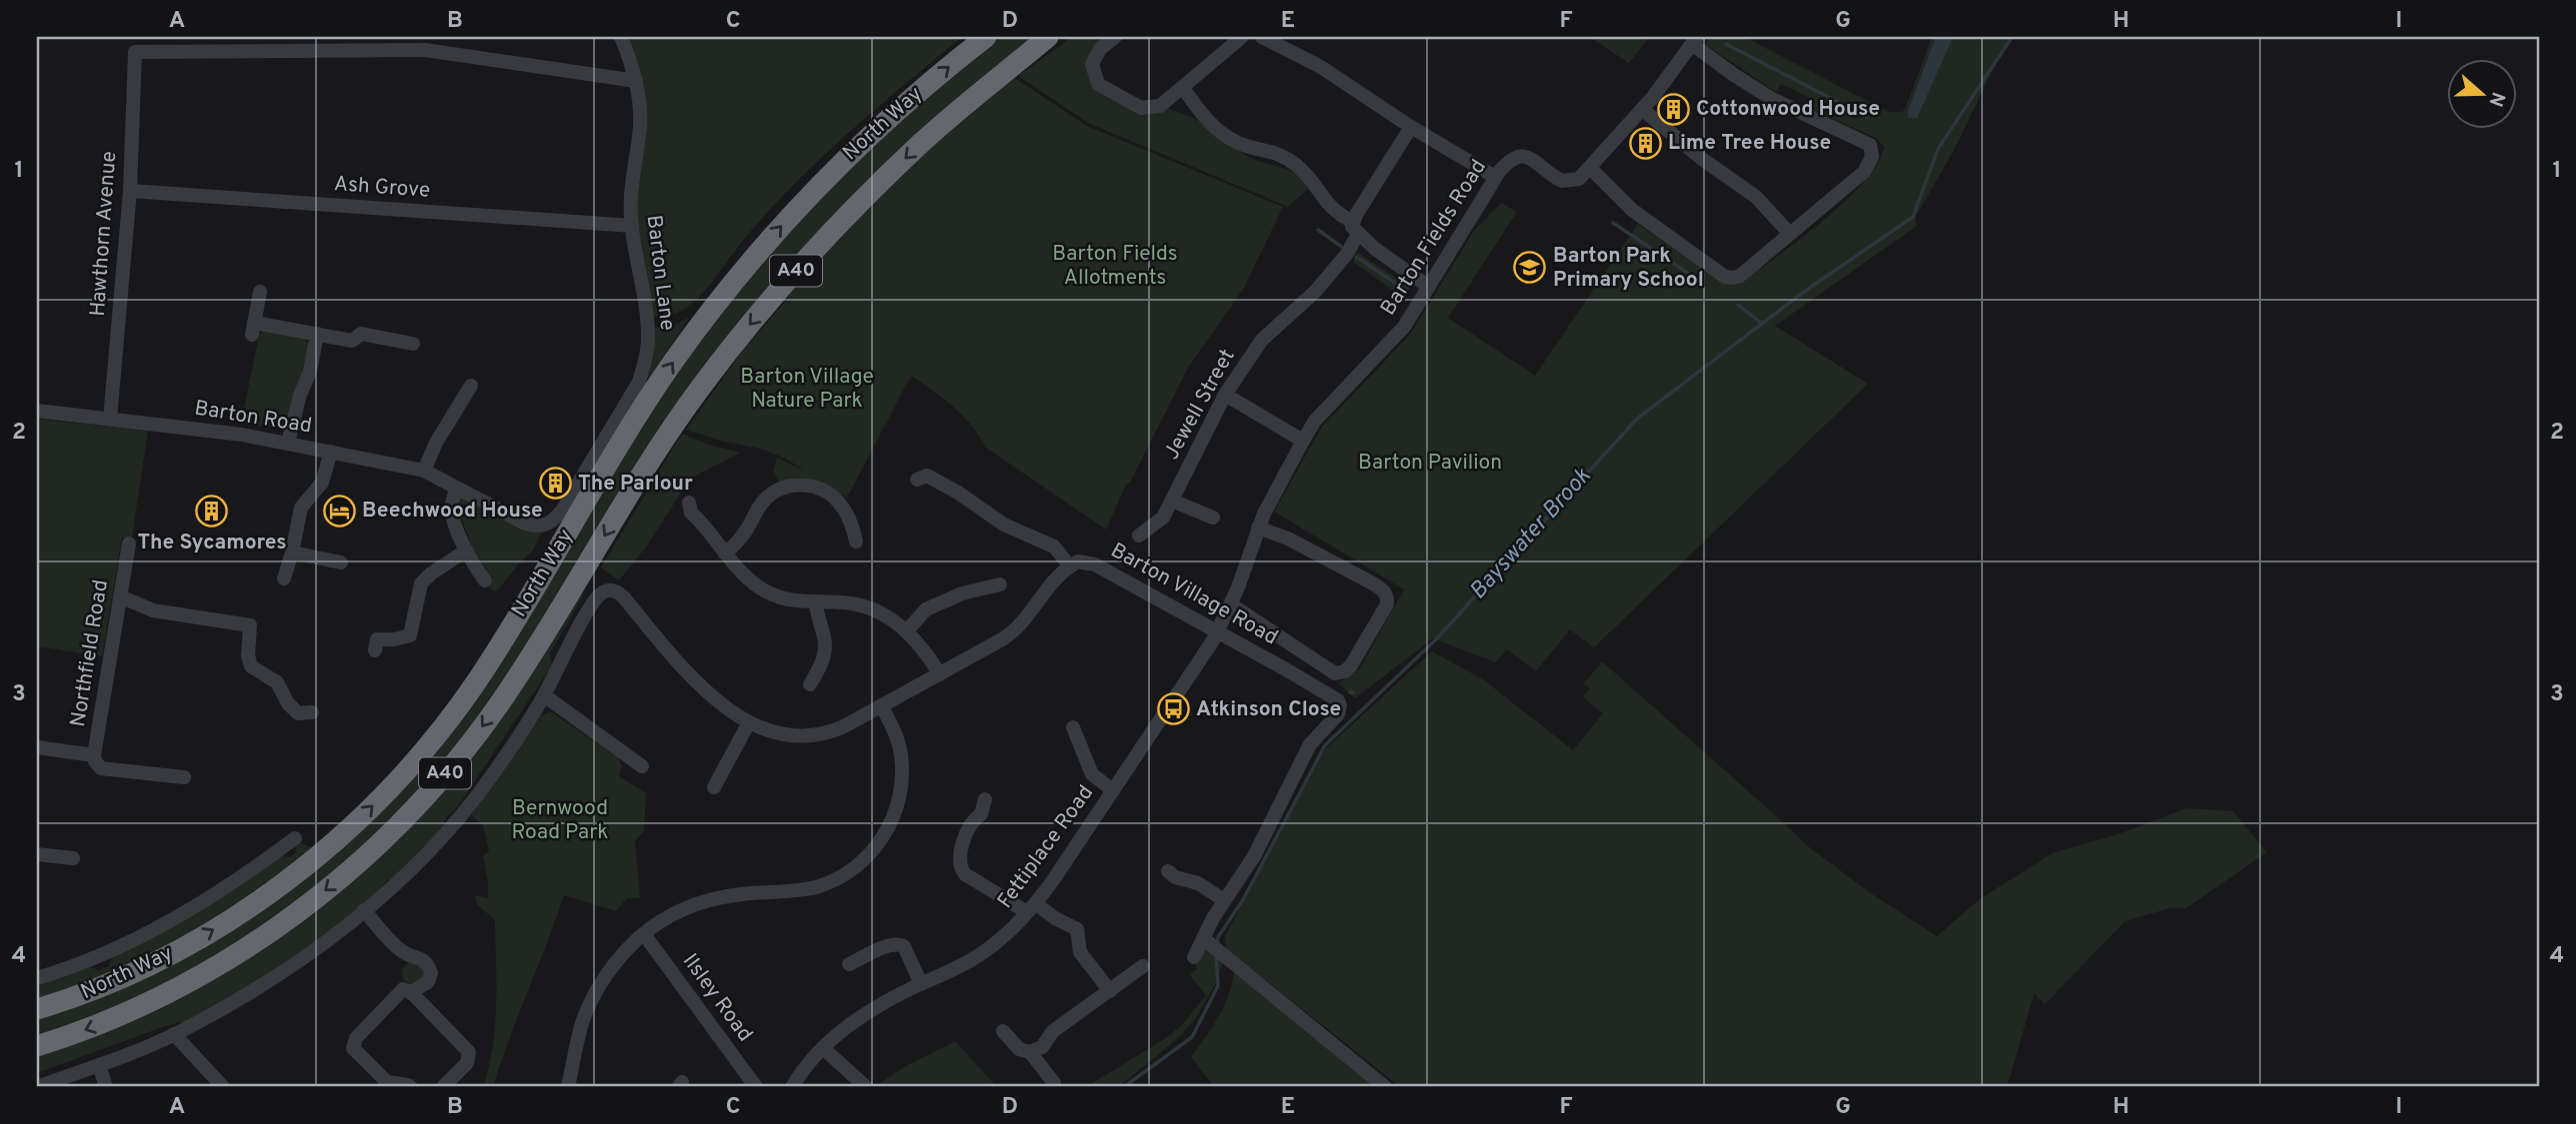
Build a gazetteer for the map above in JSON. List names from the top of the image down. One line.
{"streets":{"highway":["North Way","A40"],"street":["Ash Grove","Hawthorn Avenue","Barton Fields Road","Barton Lane","Jewell Street","Barton Road","Barton Village Road","Northfield Road","Fettiplace Road","Ilsley Road"]},"crossings":[["Ash Grove","Hawthorn Avenue"],["Ash Grove","Barton Lane"],["Hawthorn Avenue","Barton Lane"],["Hawthorn Avenue","Barton Road"],["Barton Fields Road","Barton Village Road"],["Barton Fields Road","Fettiplace Road"],["Barton Lane","Barton Road"],["Barton Village Road","Fettiplace Road"]],"water":["Bayswater Brook"],"parks":["Barton Fields Allotments","Barton Village Nature Park","Barton Pavilion","Bernwood Road Park"],"places":{"building":["Cottonwood House","Lime Tree House","The Parlour","The Sycamores"],"school or university":["Barton Park Primary School"],"hotel":["Beechwood House"],"bus stop":["Atkinson Close"]},"north":"right","grid":{"columns":["A","B","C","D","E","F","G","H","I"],"rows":["1","2","3","4"]}}
